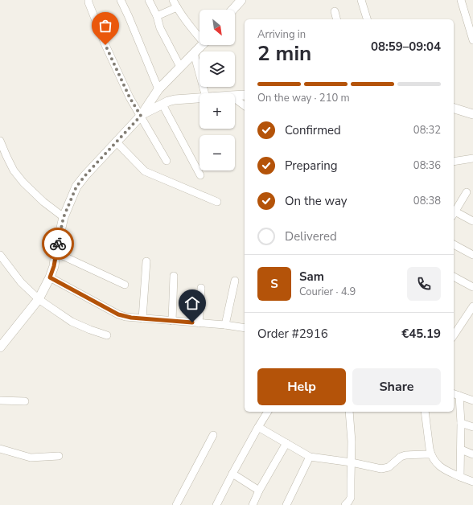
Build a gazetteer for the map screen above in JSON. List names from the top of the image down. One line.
{"north":"bottom right","page":{"map_buttons":["+","−"],"heading":["2 min","Arriving in","08:59–09:04"],"panel":["Sam","Courier · 4.9","Order #2916","€45.19"],"bar":"On the way · 210 m","list":[["Confirmed","08:32"],["Preparing","08:36"],["On the way","08:38"],"Delivered"],"round":"S","buttons":["Help","Share"]}}
